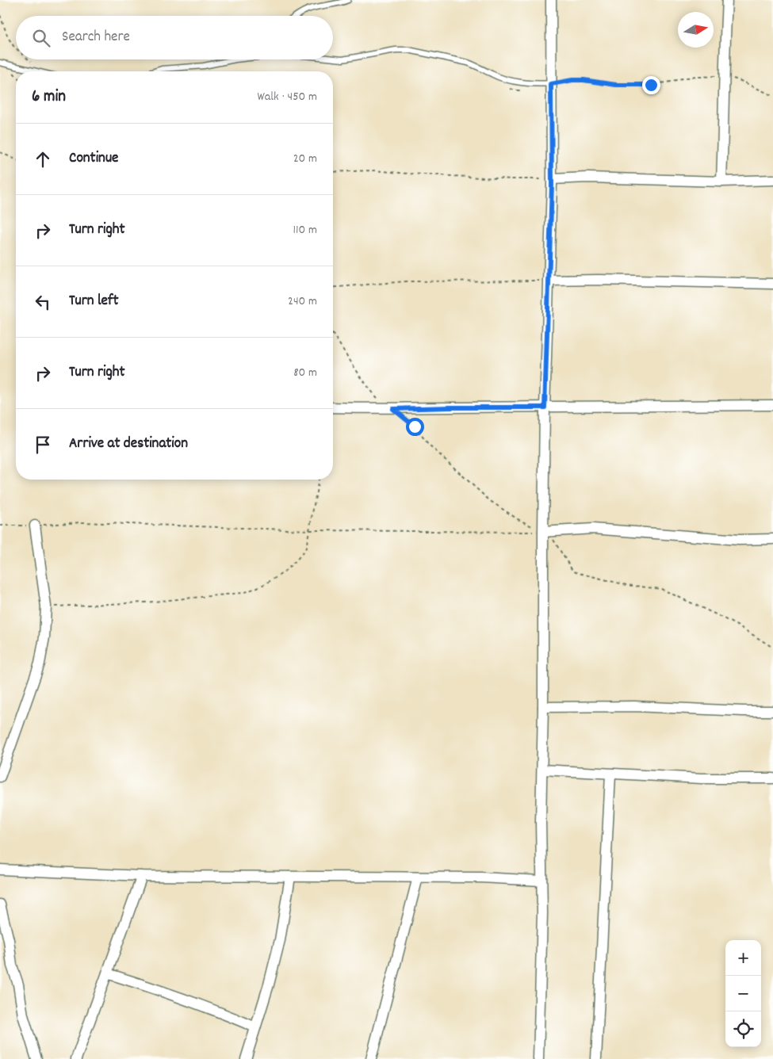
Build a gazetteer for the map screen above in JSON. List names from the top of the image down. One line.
{"north":"right","page":{"search":"Search here","heading":["6 min","Walk · 450 m"],"list":[["Continue","20 m"],["Turn right","110 m"],["Turn left","240 m"],["Turn right","80 m"],"Arrive at destination"],"map_buttons":["+","−"]}}
